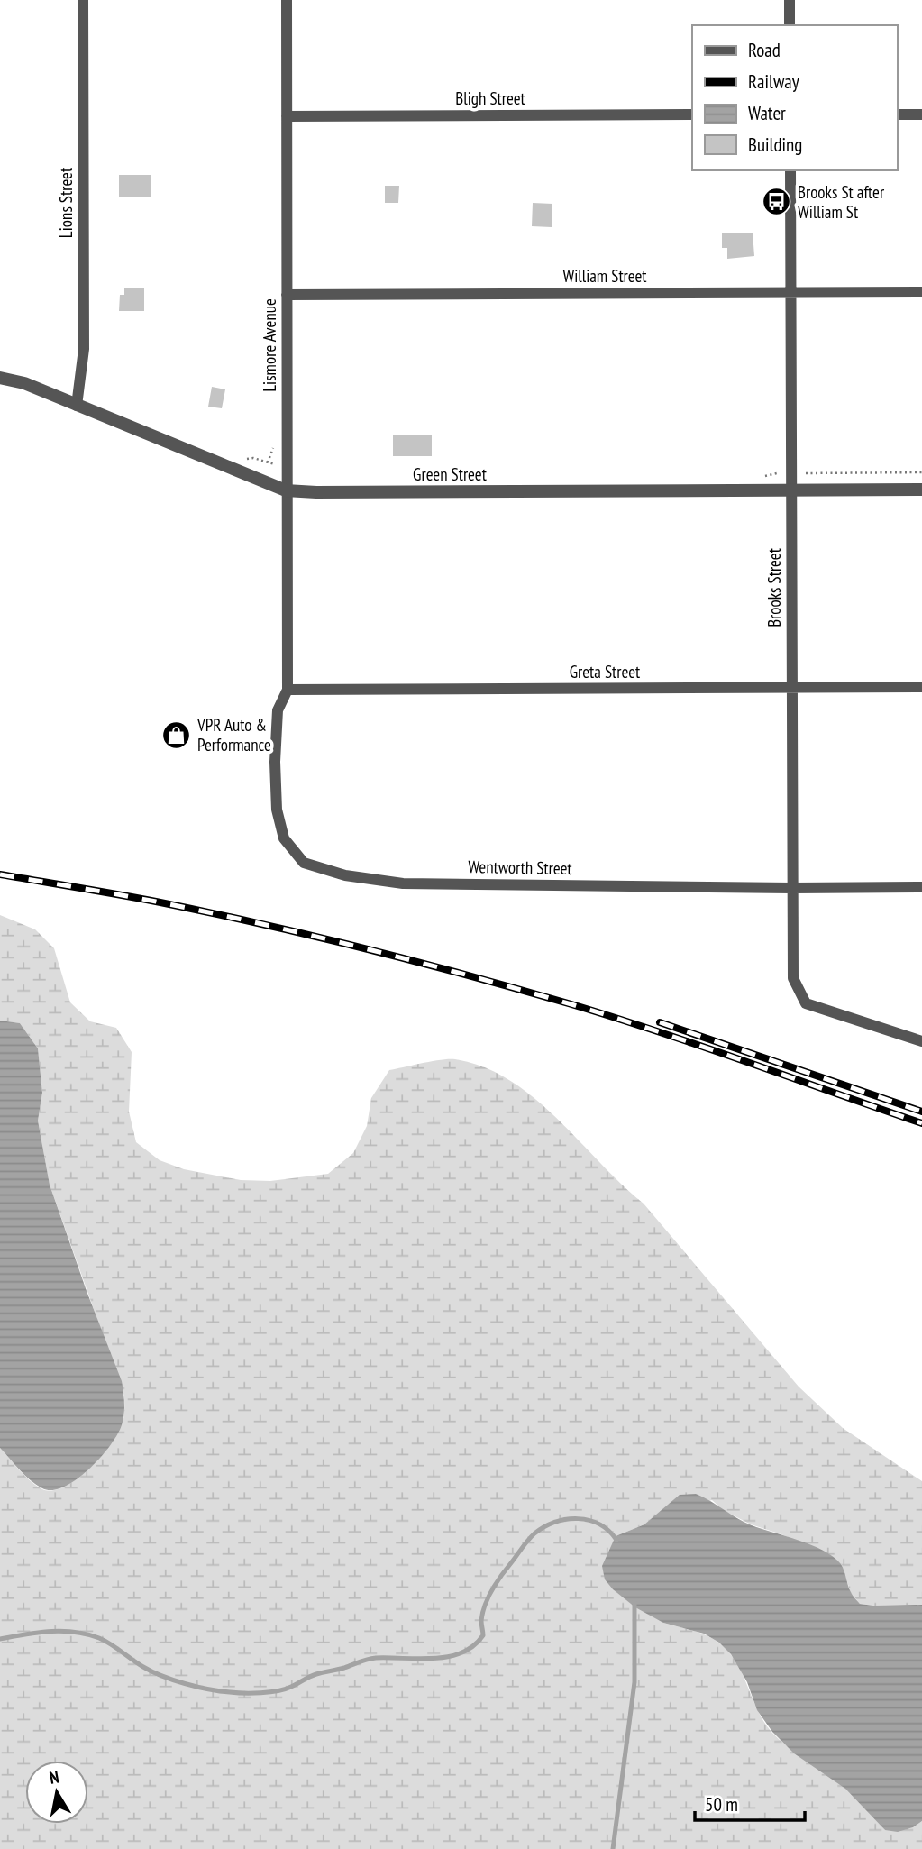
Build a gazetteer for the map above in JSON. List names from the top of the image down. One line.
{"streets":{"street":["Bligh Street","Lions Street","William Street","Lismore Avenue","Green Street","Brooks Street","Greta Street","Wentworth Street"]},"crossings":[["Bligh Street","Lismore Avenue"],["Lions Street","Green Street"],["William Street","Lismore Avenue"],["William Street","Brooks Street"],["Lismore Avenue","Green Street"],["Lismore Avenue","Greta Street"],["Lismore Avenue","Wentworth Street"],["Green Street","Brooks Street"],["Brooks Street","Greta Street"],["Brooks Street","Wentworth Street"],["Greta Street","Wentworth Street"]],"places":{"bus stop":["Brooks St after William St"],"shop":["VPR Auto & Performance"]},"legend":["Road","Railway","Water","Building"],"scale_bar":"50 m","north":"top"}
